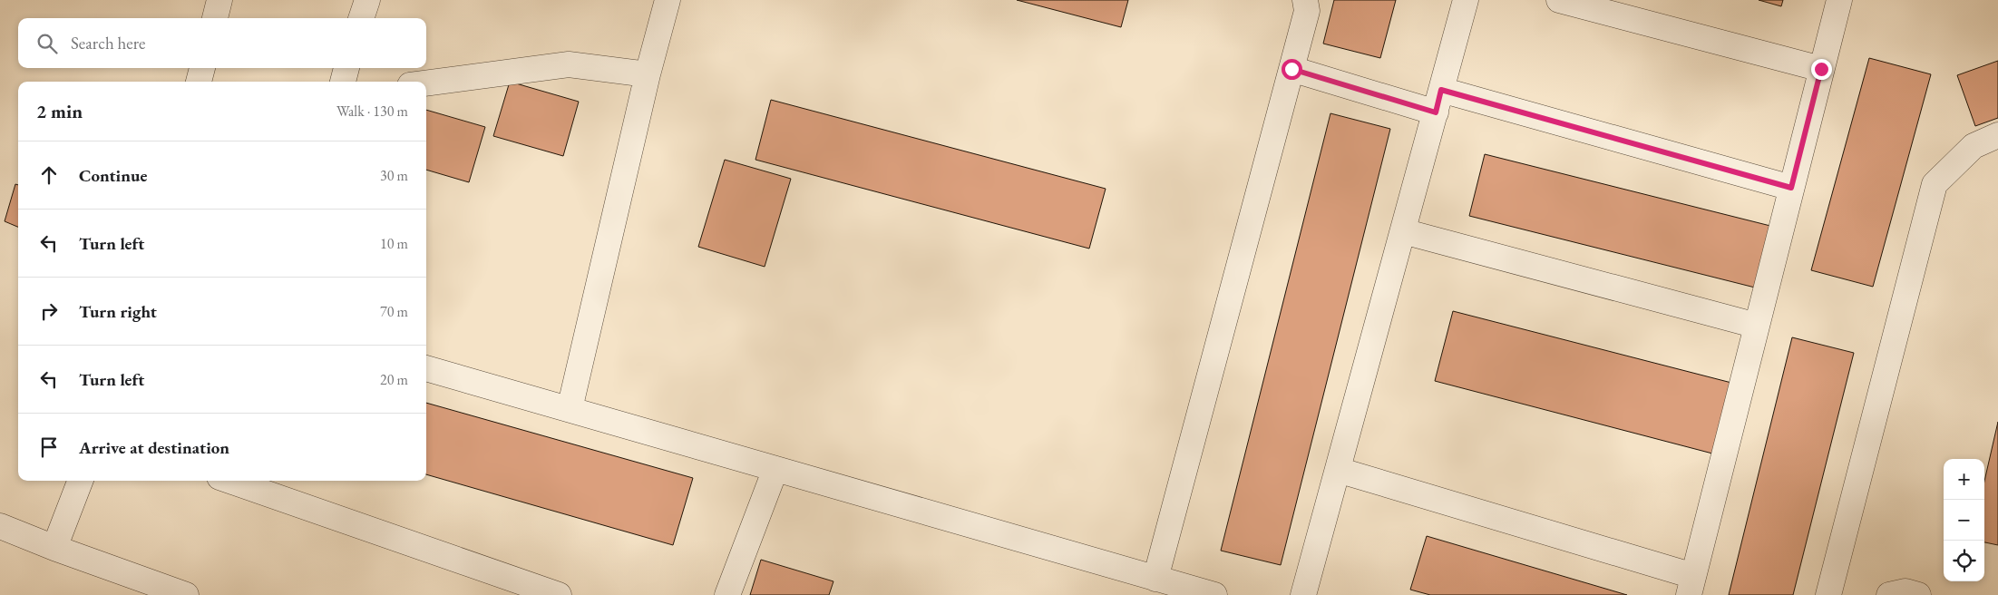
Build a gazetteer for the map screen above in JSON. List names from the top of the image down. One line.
{"page":{"search":"Search here","heading":["2 min","Walk · 130 m"],"list":[["Continue","30 m"],["Turn left","10 m"],["Turn right","70 m"],["Turn left","20 m"],"Arrive at destination"],"map_buttons":["+","−"]}}
